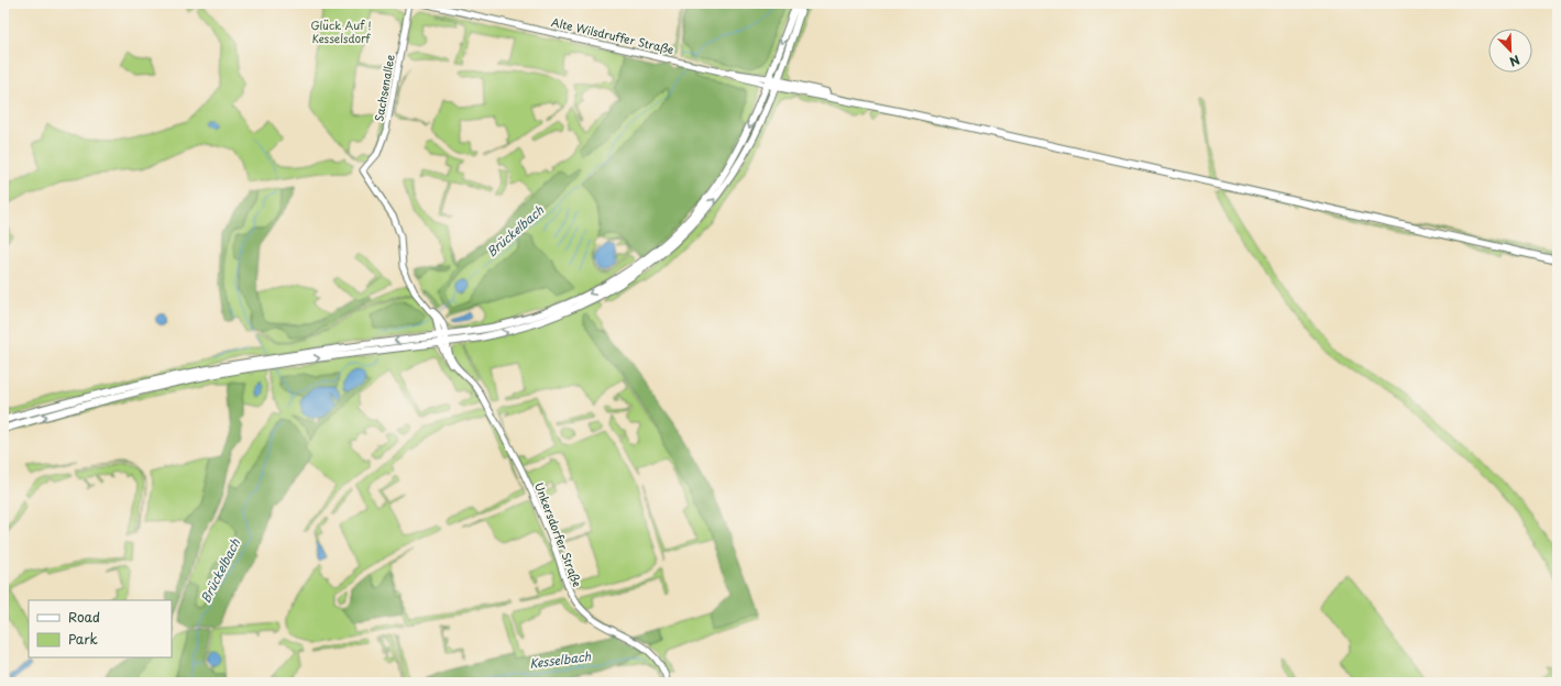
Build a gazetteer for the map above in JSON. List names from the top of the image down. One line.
{"streets":{"main road":["Alte Wilsdruffer Straße"],"street":["Sachsenallee","Unkersdorfer Straße"]},"crossings":[["Sachsenallee","Unkersdorfer Straße"]],"water":["Brückelbach","Kesselbach"],"parks":["Glück Auf ! Kesselsdorf"],"legend":["Road","Park"],"north":"bottom right"}
